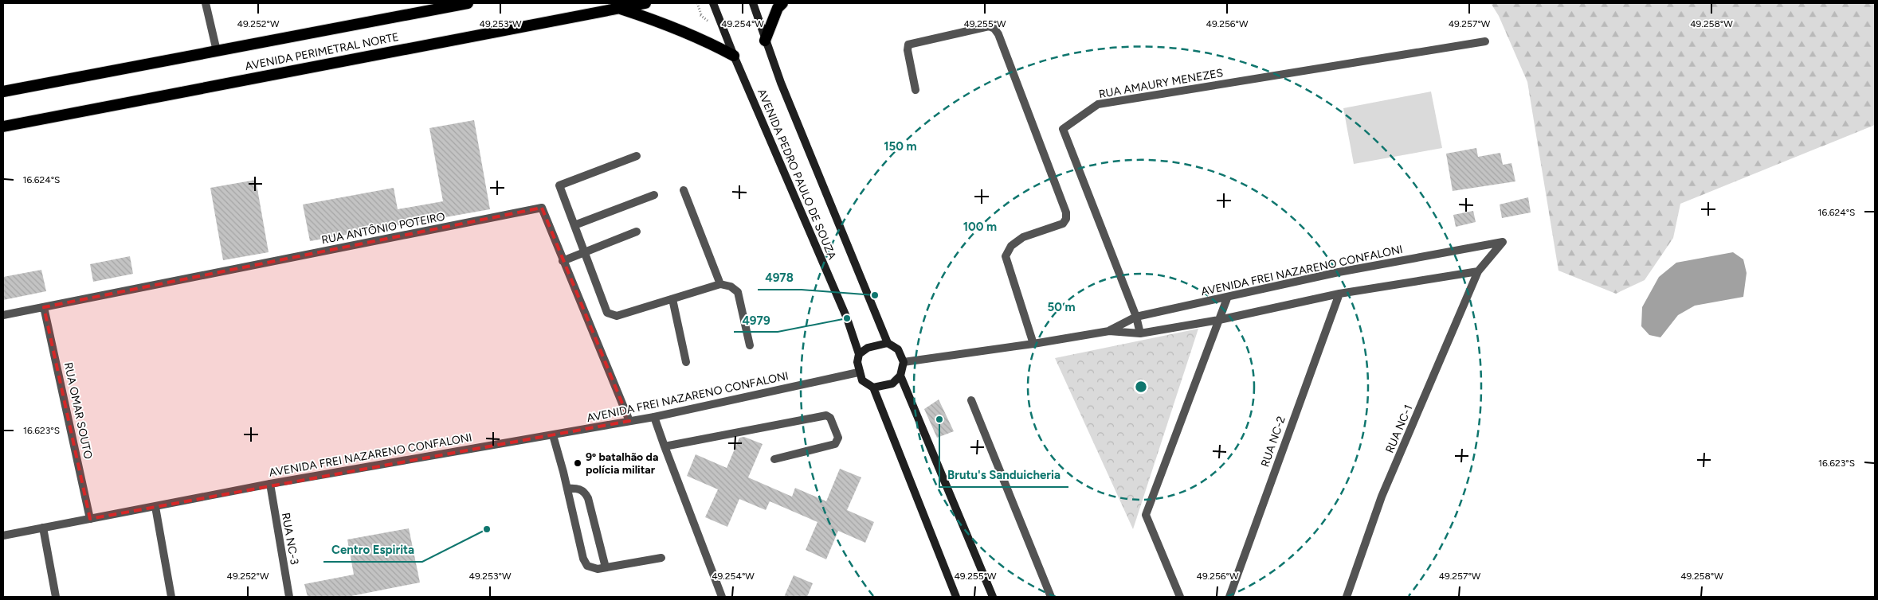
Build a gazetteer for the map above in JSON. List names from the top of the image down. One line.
{"streets":{"highway":["AVENIDA PERIMETRAL NORTE"],"main road":["AVENIDA PEDRO PAULO DE SOUZA"],"street":["RUA AMAURY MENEZES","RUA ANTÔNIO POTEIRO","AVENIDA FREI NAZARENO CONFALONI","RUA OMAR SOUTO","RUA NC-1","RUA NC-2","RUA NC-3"]},"crossings":[["RUA AMAURY MENEZES","AVENIDA FREI NAZARENO CONFALONI"],["AVENIDA PEDRO PAULO DE SOUZA","AVENIDA FREI NAZARENO CONFALONI"],["RUA ANTÔNIO POTEIRO","AVENIDA FREI NAZARENO CONFALONI"],["RUA ANTÔNIO POTEIRO","RUA OMAR SOUTO"],["AVENIDA FREI NAZARENO CONFALONI","RUA OMAR SOUTO"],["AVENIDA FREI NAZARENO CONFALONI","RUA NC-1"],["AVENIDA FREI NAZARENO CONFALONI","RUA NC-2"],["AVENIDA FREI NAZARENO CONFALONI","RUA NC-3"]],"places":["4978","4979","Brutu's Sanduicheria","9º batalhão da polícia militar","Centro Espirita"],"coordinates":["49.252°W","49.253°W","49.254°W","49.255°W","49.256°W","49.257°W","49.258°W","16.624°S","16.623°S"],"rings":["150 m","100 m","50 m"]}
